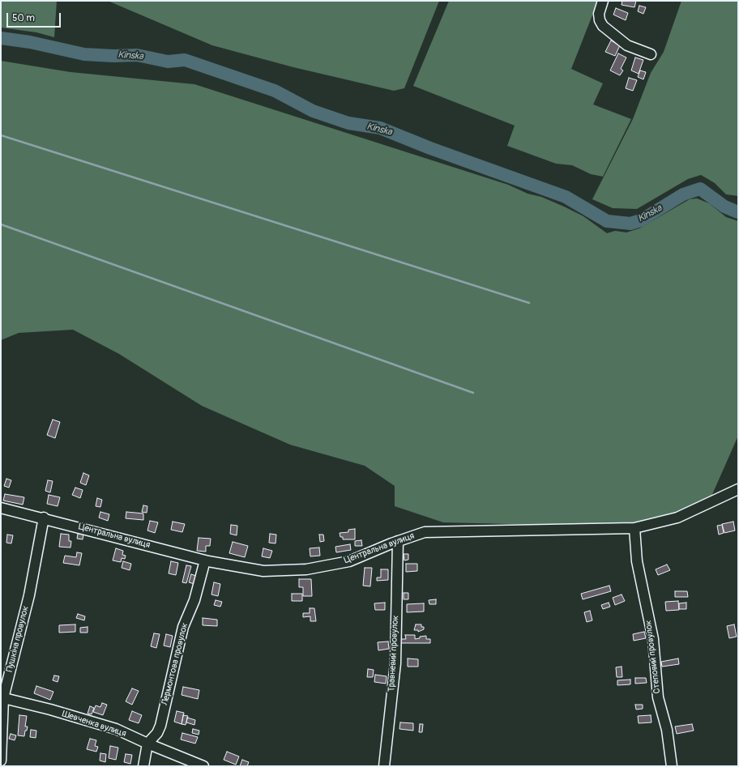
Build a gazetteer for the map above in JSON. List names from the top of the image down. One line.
{"streets":{"street":["Центральна вулиця","Пушкіна провулок","Травневий провулок","Степовий провулок","Лермонтова провулок","Шевченка вулиця"]},"crossings":[["Центральна вулиця","Пушкіна провулок"],["Центральна вулиця","Травневий провулок"],["Центральна вулиця","Степовий провулок"],["Центральна вулиця","Лермонтова провулок"],["Пушкіна провулок","Шевченка вулиця"],["Лермонтова провулок","Шевченка вулиця"]],"water":["Kinska"],"scale_bar":"50 m"}
